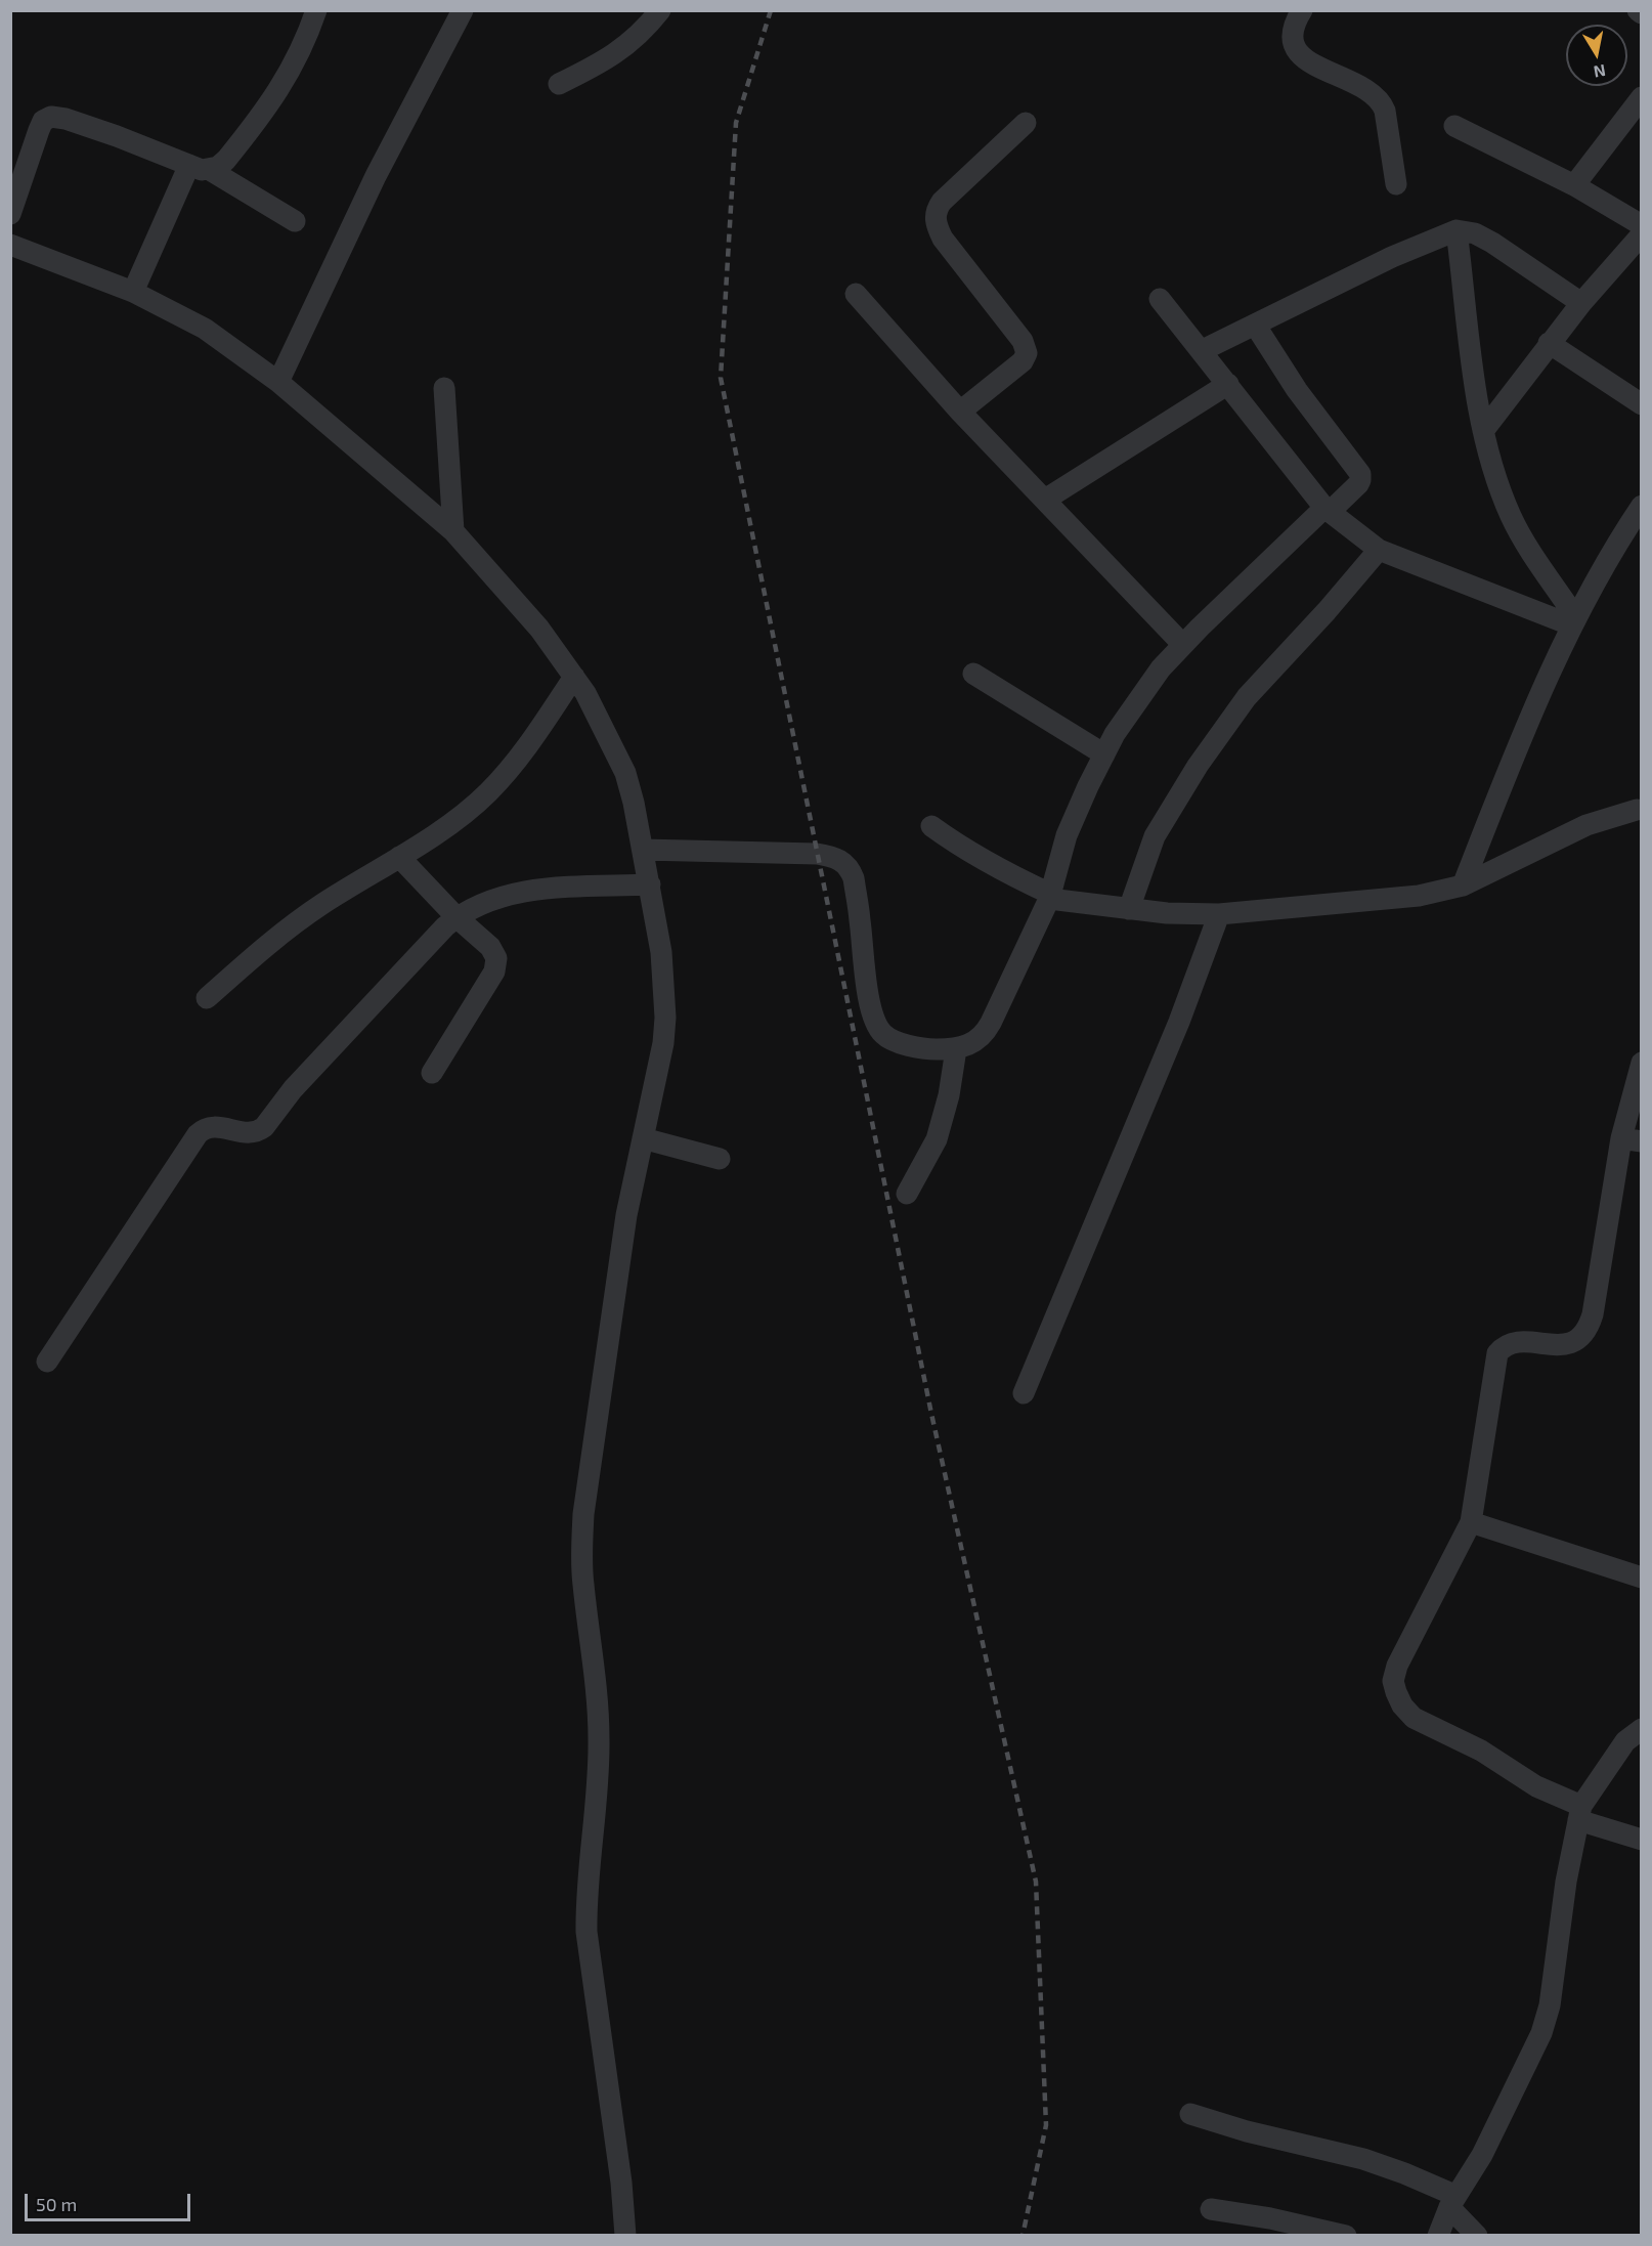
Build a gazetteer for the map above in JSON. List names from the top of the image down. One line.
{"scale_bar":"50 m","north":"bottom"}
